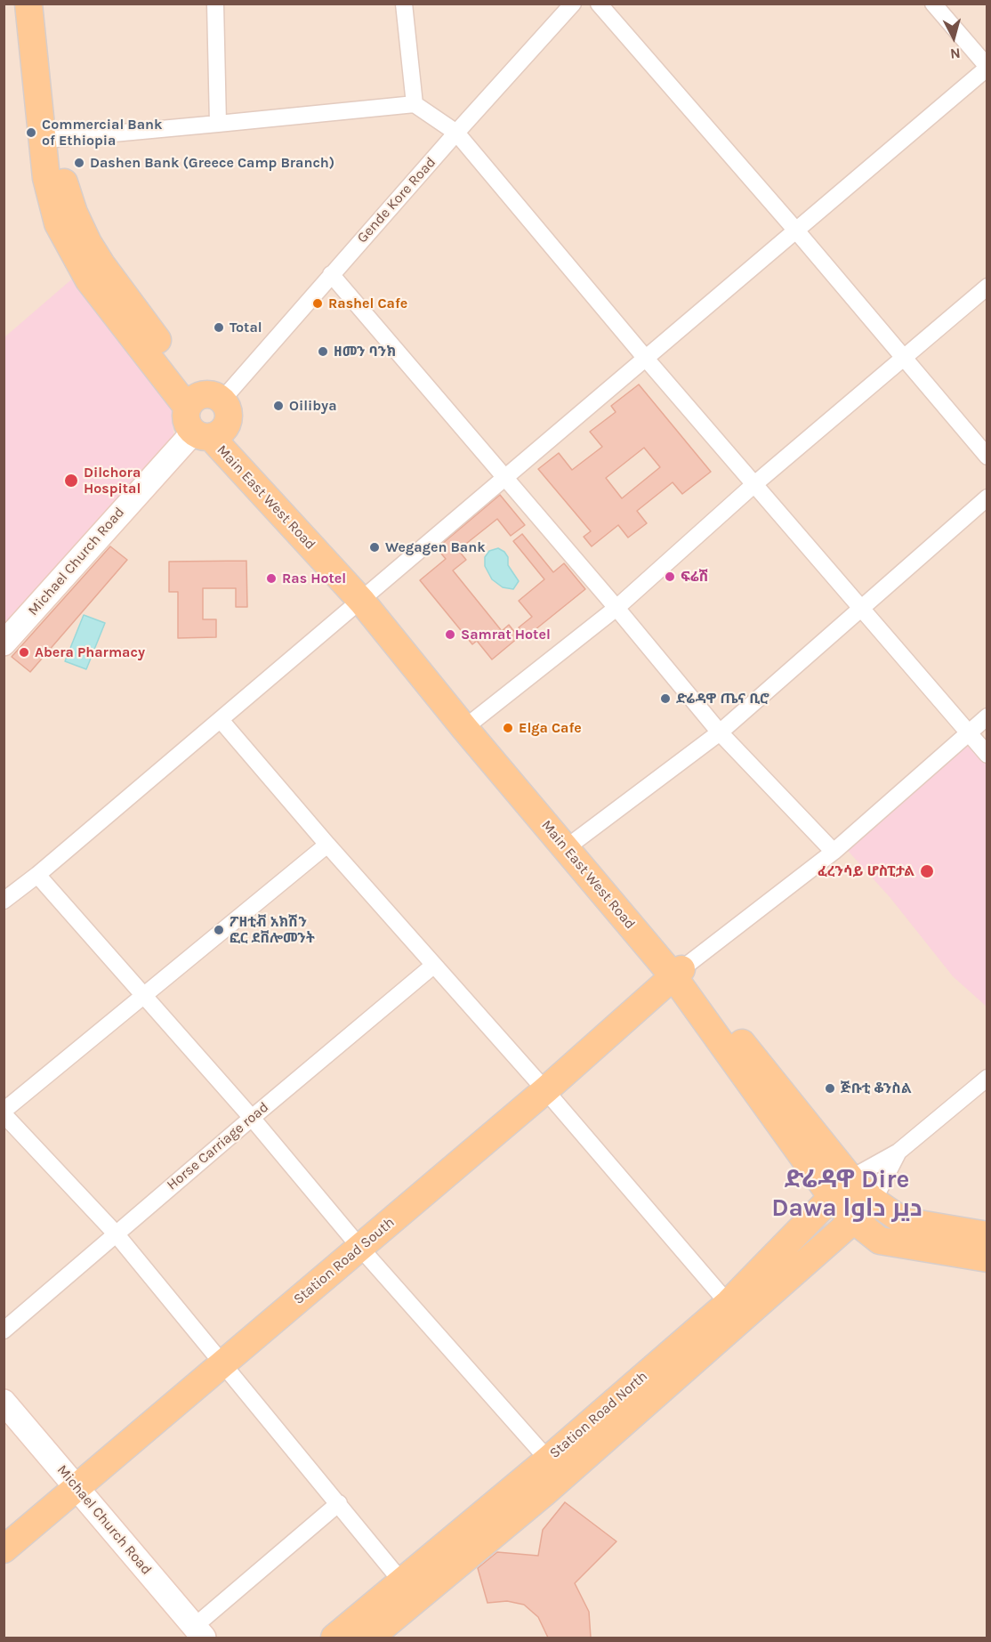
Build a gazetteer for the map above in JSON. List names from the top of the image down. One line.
{"streets":{"main road":["Main East West Road","Michael Church Road","Station Road South","Station Road North"],"street":["Gende Kore Road","Horse Carriage road"]},"crossings":[["Main East West Road","Michael Church Road"],["Main East West Road","Station Road South"],["Main East West Road","Station Road North"],["Michael Church Road","Station Road South"]],"districts":["ድሬዳዋ Dire Dawa دير داوا"],"places":["Commercial Bank of Ethiopia","Dashen Bank (Greece Camp Branch)","Rashel Cafe","Total","ዘመን ባንክ","Oilibya","Dilchora Hospital","Wegagen Bank","ፍሬሽ","Ras Hotel","Samrat Hotel","Abera Pharmacy","ድሬዳዋ ጤና ቢሮ","Elga Cafe","ፈረንሳይ ሆስፒታል","ፖዘቲቭ አክሽን ፎር ደቨሎመንት","ጅቡቲ ቆንስል"],"north":"bottom"}
